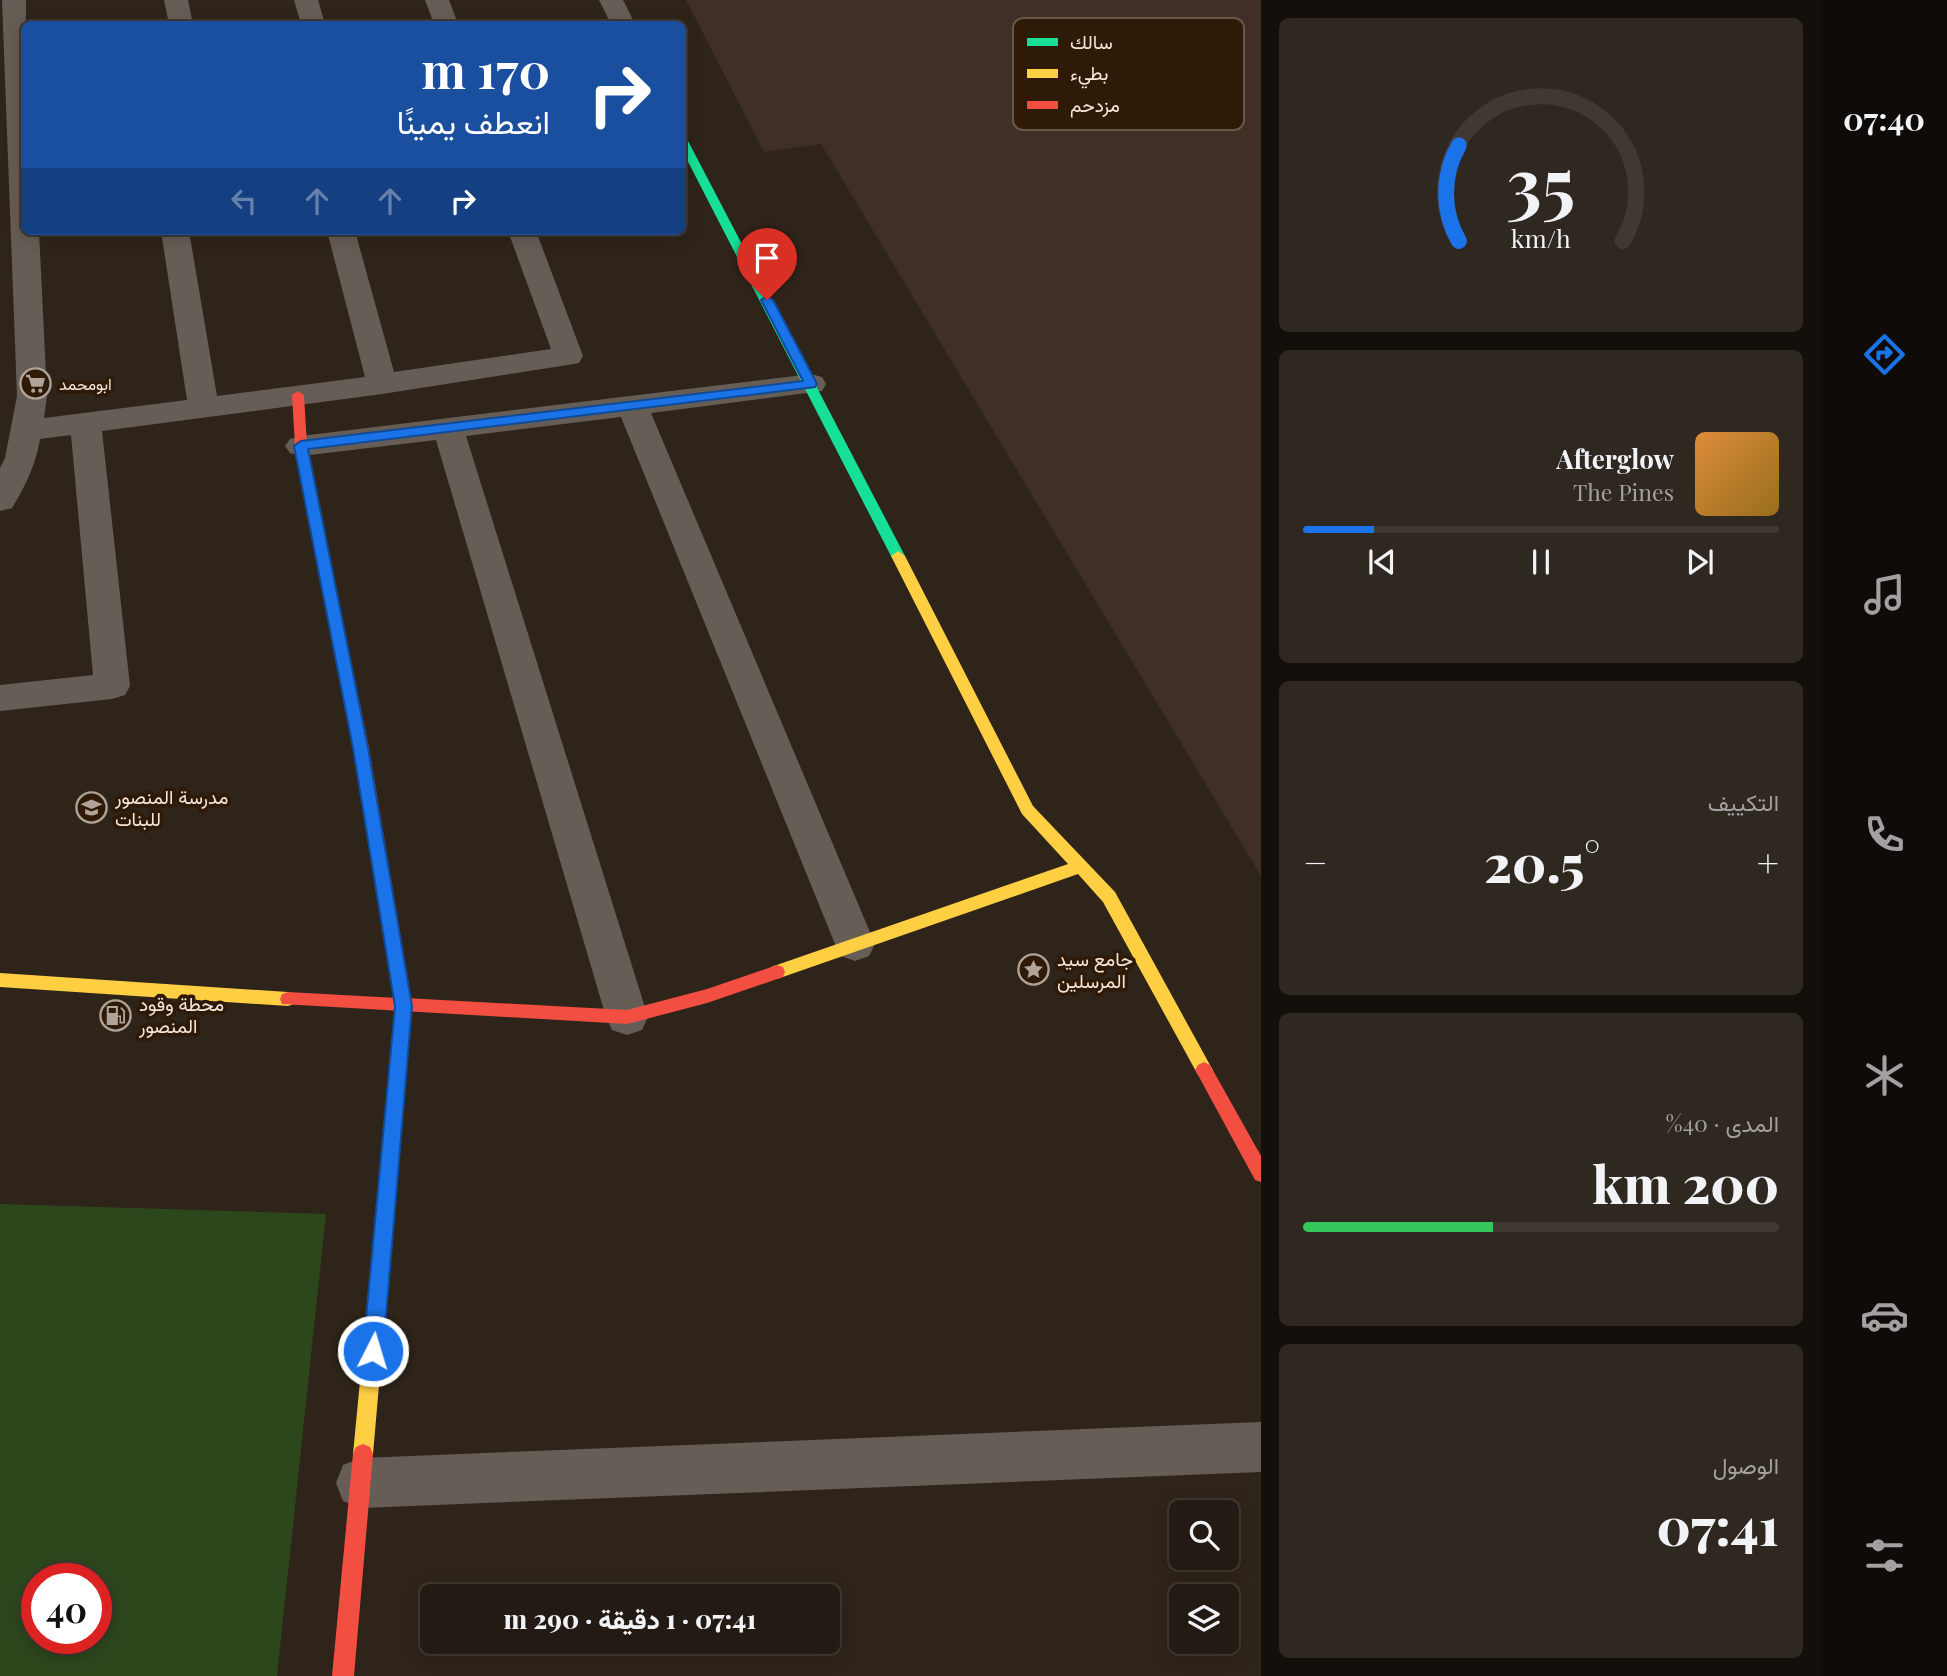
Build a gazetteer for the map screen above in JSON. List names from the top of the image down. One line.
{"places":{"supermarket":["ابومحمد"],"school or university":["مدرسة المنصور للبنات"],"place":["جامع سيد المرسلين"],"fuel station":["محطة وقود المنصور"]},"legend":["سالك","بطيء","مزدحم"],"page":{"tabs":"07:40","turn":["170 m","انعطف يمينًا"],"song":["Afterglow","The Pines"],"tile":["التكييف",["المدى · 40%","200 km"],["الوصول","07:41"]],"heat":["−","20.5°","+"],"limit":"40","trip":"07:41 · 1 دقيقة · 290 m","gauge":["35","km/h"]}}
